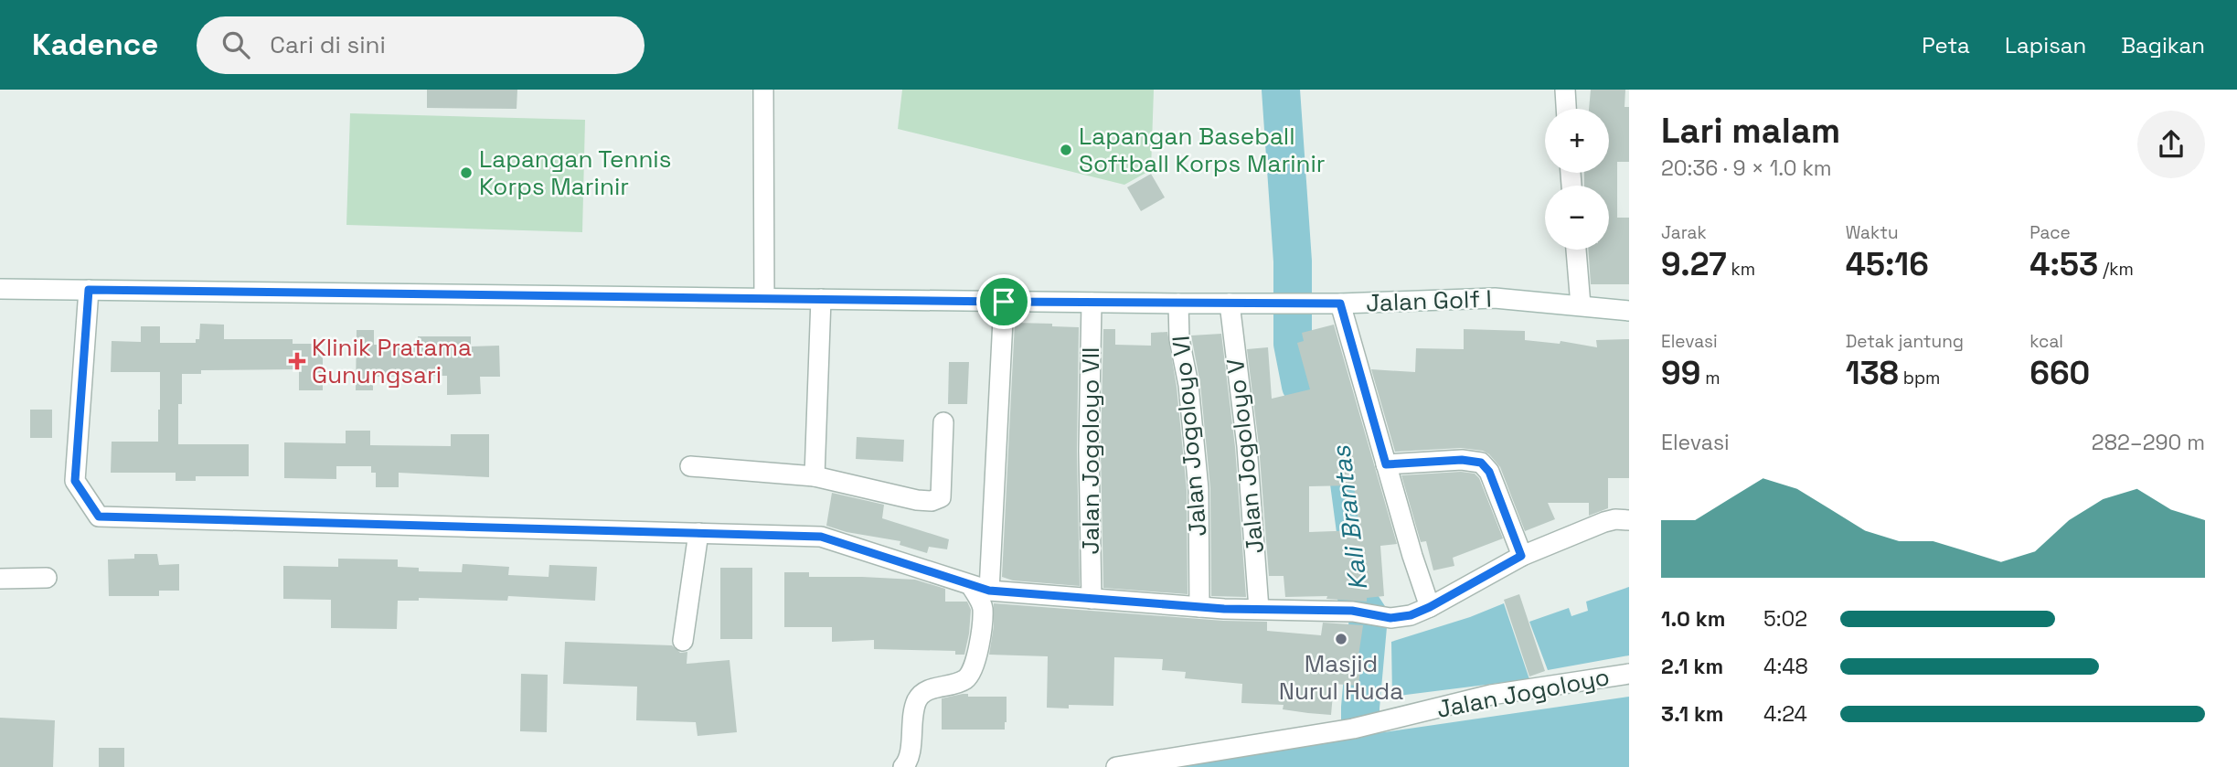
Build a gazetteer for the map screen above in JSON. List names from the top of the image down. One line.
{"streets":{"street":["Jalan Golf I","Jalan Jogoloyo VI","Jalan Jogoloyo VII","Jalan Jogoloyo V","Jalan Jogoloyo"]},"crossings":[["Jalan Golf I","Jalan Jogoloyo VI"],["Jalan Golf I","Jalan Jogoloyo VII"],["Jalan Golf I","Jalan Jogoloyo V"]],"water":["Kali Brantas"],"places":{"other":["Lapangan Baseball Softball Korps Marinir","Lapangan Tennis Korps Marinir","Masjid Nurul Huda"],"health":["Klinik Pratama Gunungsari"]},"page":{"header":"Kadence","search":"Cari di sini","nav":["Peta","Lapisan","Bagikan"],"heading":["Lari malam","20:36 · 9 × 1.0 km"],"map_buttons":["+","−"],"stats":[["Jarak","9.27 km"],["Waktu","45:16"],["Pace","4:53 /km"],["Elevasi","99 m"],["Detak jantung","138 bpm"],["kcal","660"]],"chart":["Elevasi","282–290 m"],"list":[{"name":"1.0 km","note":"5:02"},{"name":"2.1 km","note":"4:48"},{"name":"3.1 km","note":"4:24"}]}}
